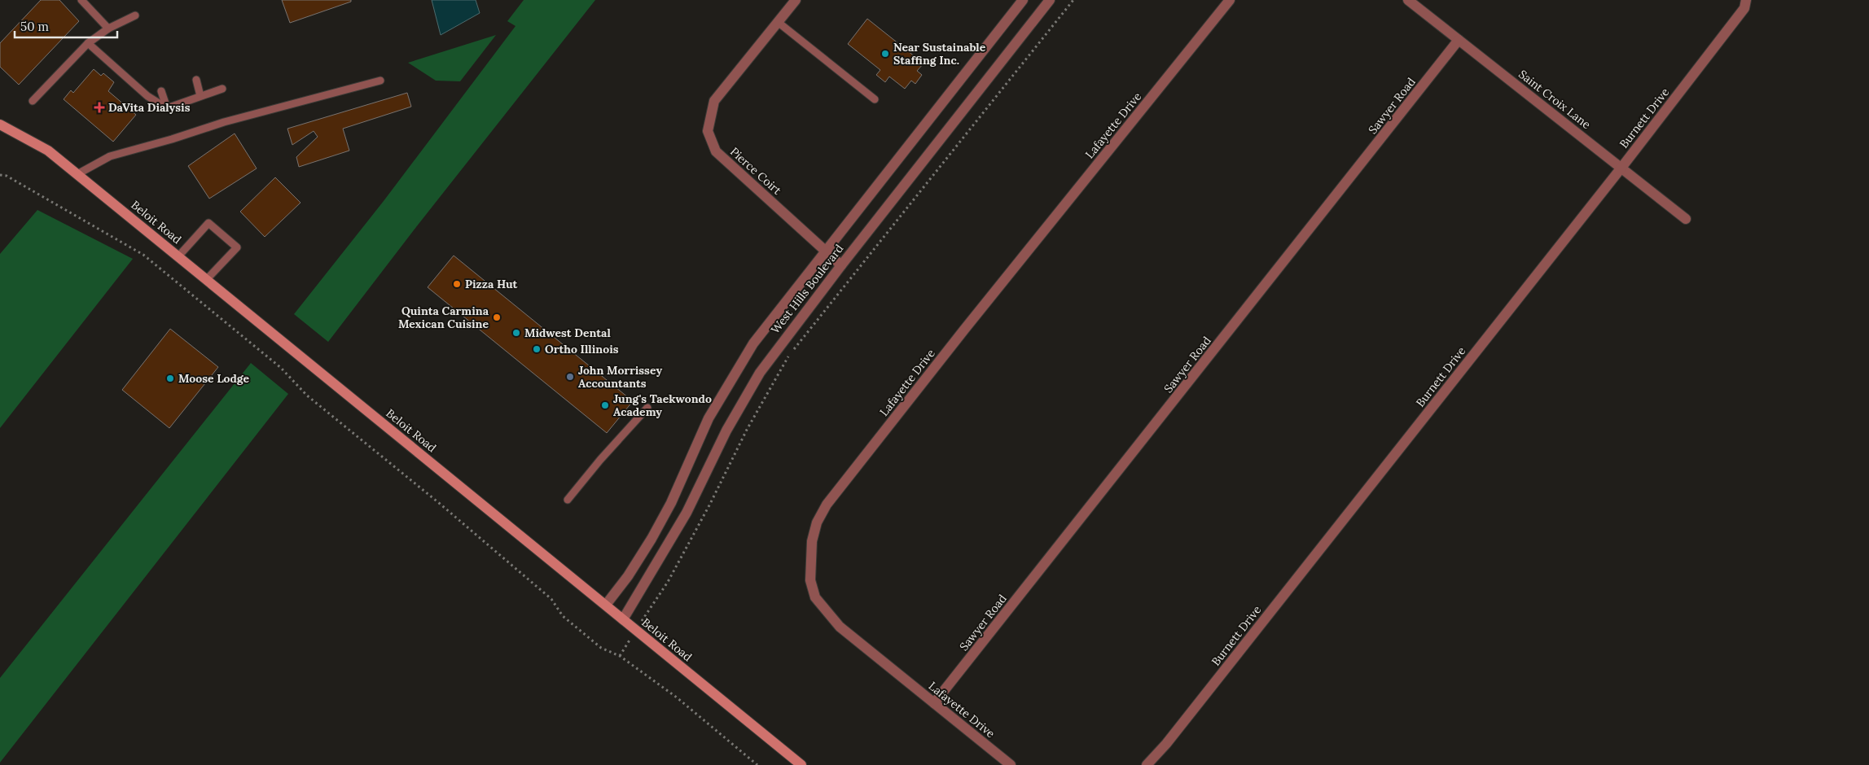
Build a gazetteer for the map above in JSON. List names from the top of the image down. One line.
{"streets":{"main road":["Beloit Road"],"street":["Saint Croix Lane","Sawyer Road","Burnett Drive","Lafayette Drive","Pierce Coirt","West Hills Boulevard"]},"crossings":[["Saint Croix Lane","Sawyer Road"],["Saint Croix Lane","Burnett Drive"],["Sawyer Road","Lafayette Drive"],["Pierce Coirt","West Hills Boulevard"],["Beloit Road","West Hills Boulevard"]],"places":{"other":["Near Sustainable Staffing Inc.","Pizza Hut","Quinta Carmina Mexican Cuisine","Midwest Dental","Ortho Illinois","John Morrissey Accountants","Moose Lodge","Jung's Taekwondo Academy"],"health":["DaVita Dialysis"]},"scale_bar":"50 m"}
